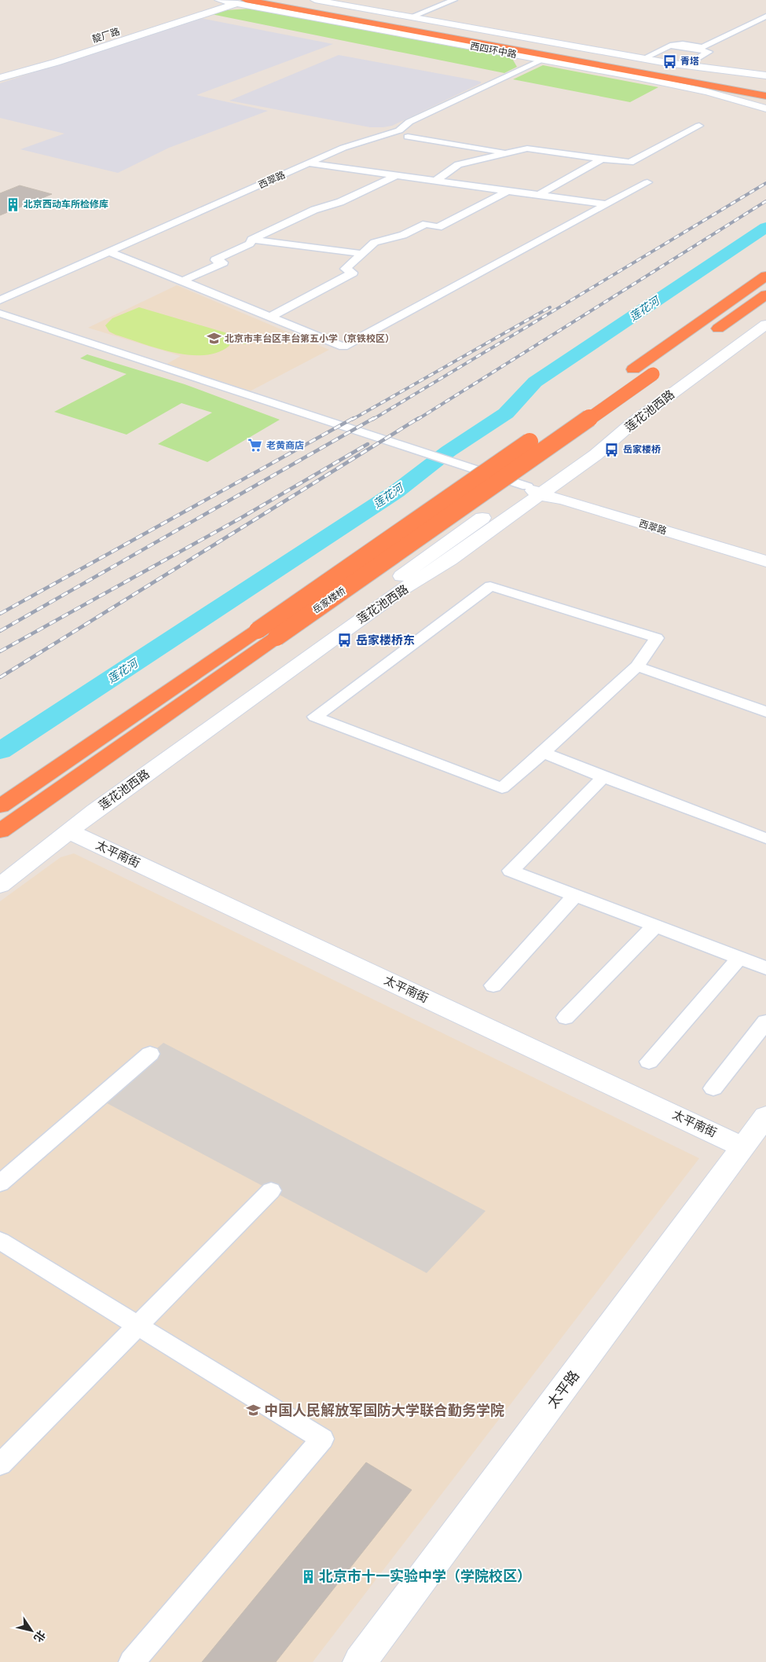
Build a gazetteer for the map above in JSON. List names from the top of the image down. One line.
{"streets":{"highway":["西四环中路","岳家楼桥"],"street":["西翠路","莲花池西路","太平南街","太平路"]},"crossings":[["西四环中路","西翠路"],["西翠路","莲花池西路"],["莲花池西路","太平南街"],["太平南街","太平路"]],"water":["莲花河"],"places":{"bus stop":["青塔","岳家楼桥","岳家楼桥东"],"building":["北京西动车所检修库","北京市十一实验中学（学院校区）"],"school or university":["北京市丰台区丰台第五小学（京铁校区）","中国人民解放军国防大学联合勤务学院"],"supermarket":["老黄商店"]},"north":"bottom right"}
